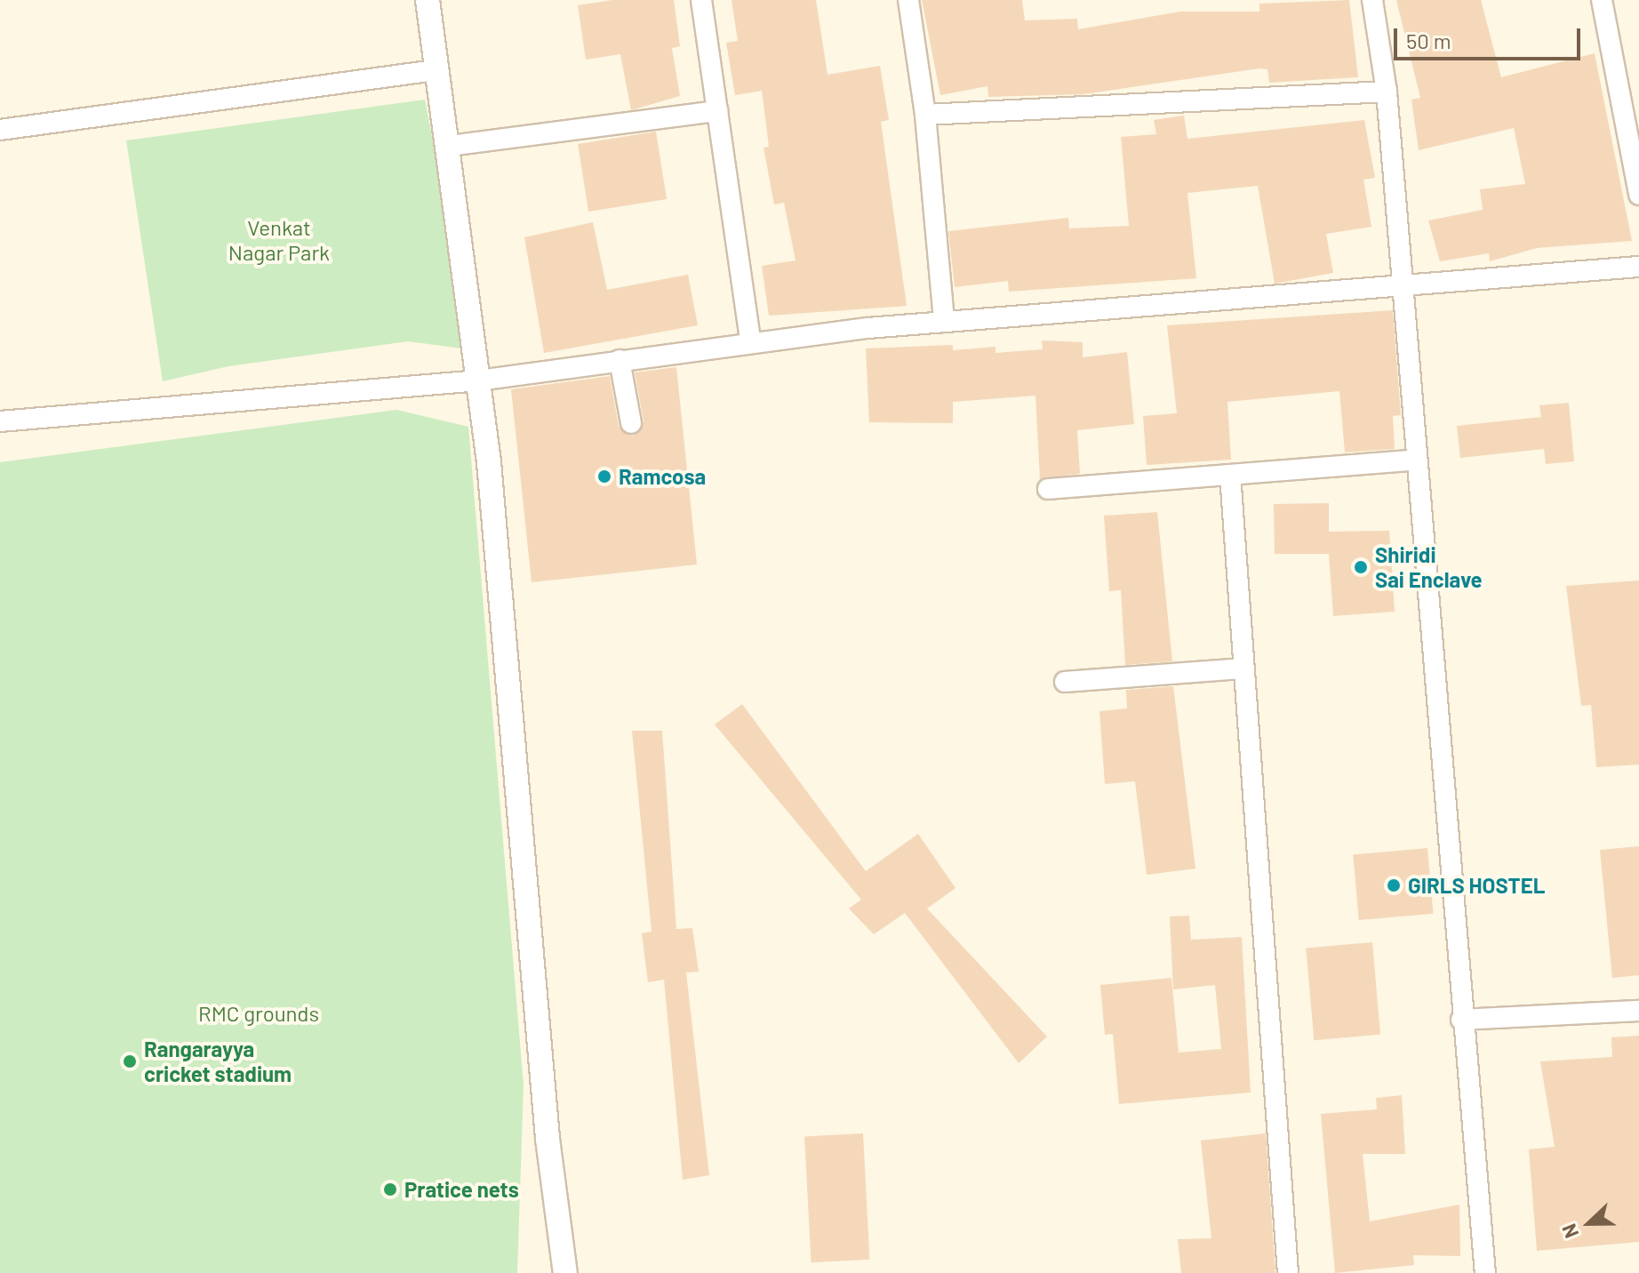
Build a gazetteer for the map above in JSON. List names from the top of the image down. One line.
{"parks":["Venkat Nagar Park","RMC grounds"],"places":["Ramcosa","Shiridi Sai Enclave","GIRLS HOSTEL","Rangarayya cricket stadium","Pratice nets"],"scale_bar":"50 m","north":"left"}
